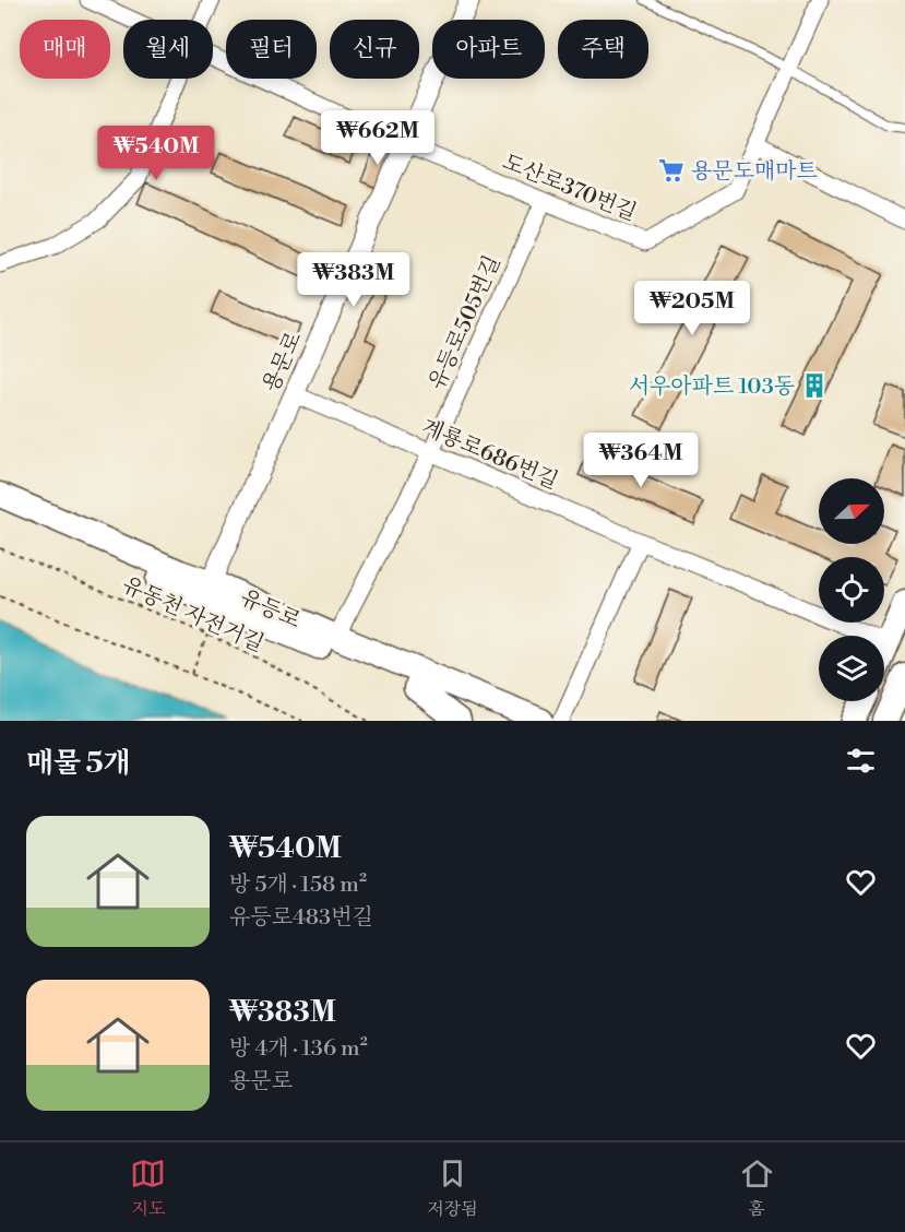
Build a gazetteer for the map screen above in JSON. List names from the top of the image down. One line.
{"streets":{"main road":["유등로"],"street":["도산로370번길","유등로505번길","용문로","계룡로686번길"],"path":["유동천 자전거길"]},"crossings":[["도산로370번길","유등로505번길"],["도산로370번길","용문로"],["유등로505번길","계룡로686번길"],["유등로505번길","유등로"],["용문로","계룡로686번길"],["용문로","유등로"]],"places":{"supermarket":["용문도매마트"],"building":["서우아파트 103동"]},"north":"right","page":{"chip":["매매","월세","필터","신규","아파트","주택"],"price":["₩662M","₩540M","₩383M","₩205M","₩364M"],"heading":"매물 5개","list":[{"name":"₩540M","note":"방 5개 · 158 m² · 유등로483번길"},{"name":"₩383M","note":"방 4개 · 136 m² · 용문로"}],"tabs":["지도","저장됨","홈"]}}
